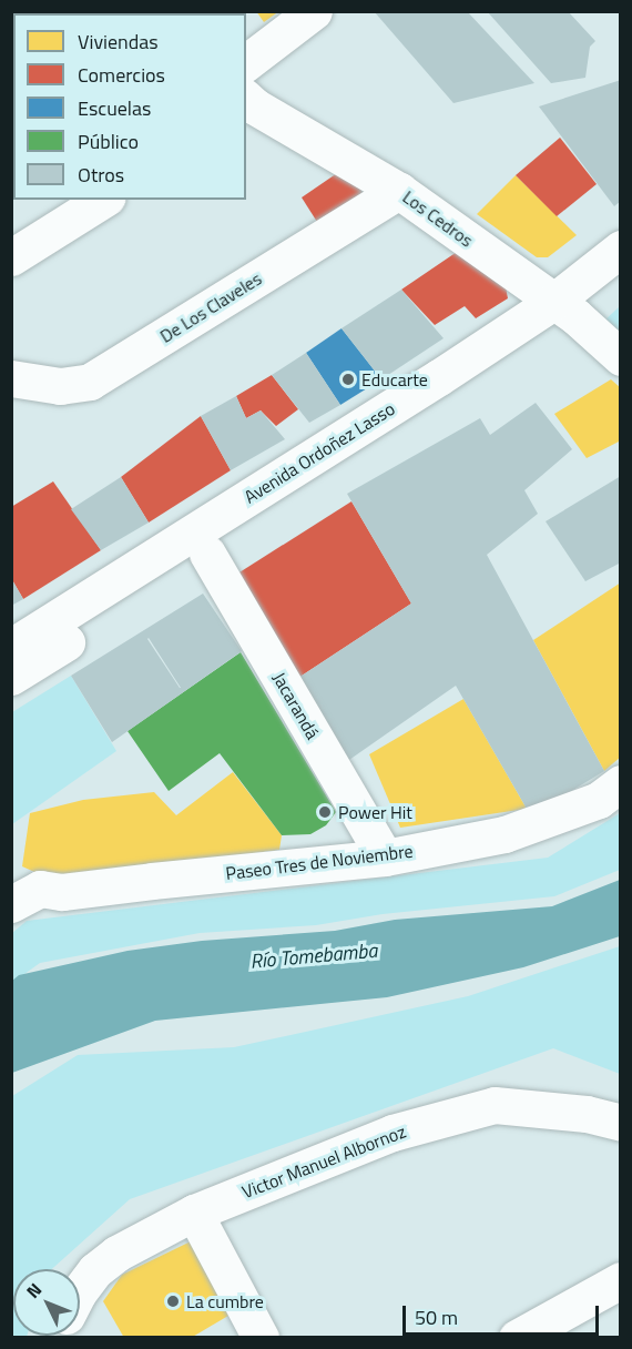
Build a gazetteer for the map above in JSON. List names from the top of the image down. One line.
{"streets":{"street":["Los Cedros","De Los Claveles","Avenida Ordoñez Lasso","Jacarandá","Paseo Tres de Noviembre","Victor Manuel Albornoz"]},"crossings":[["Los Cedros","De Los Claveles"],["Los Cedros","Avenida Ordoñez Lasso"],["Avenida Ordoñez Lasso","Jacarandá"],["Jacarandá","Paseo Tres de Noviembre"]],"water":["Río Tomebamba"],"places":["Educarte","Power Hit","La cumbre"],"legend":["Viviendas","Comercios","Escuelas","Público","Otros"],"scale_bar":"50 m","north":"top left"}
